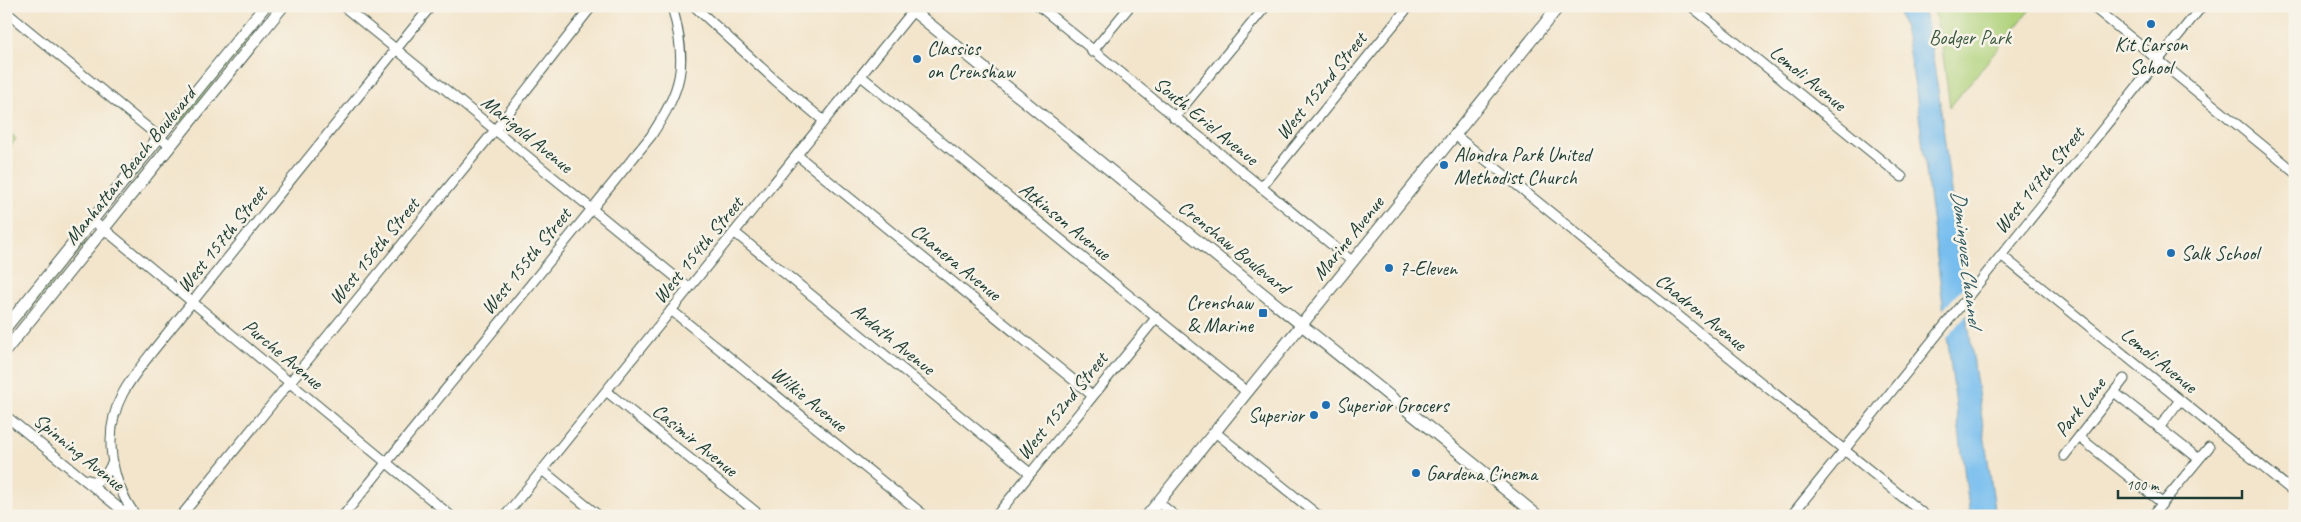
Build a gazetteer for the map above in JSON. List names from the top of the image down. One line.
{"streets":{"main road":["Manhattan Beach Boulevard","Marine Avenue","Crenshaw Boulevard"],"street":["Lemoli Avenue","West 152nd Street","South Eriel Avenue","Marigold Avenue","West 147th Street","Atkinson Avenue","West 157th Street","West 154th Street","West 156th Street","West 155th Street","Chanera Avenue","Chadron Avenue","Ardath Avenue","Purche Avenue","Wilkie Avenue","Park Lane","Casimir Avenue","Spinning Avenue"]},"crossings":[["Lemoli Avenue","West 147th Street"],["West 152nd Street","South Eriel Avenue"],["West 152nd Street","Atkinson Avenue"],["West 152nd Street","Chanera Avenue"],["West 152nd Street","Ardath Avenue"],["South Eriel Avenue","Marine Avenue"],["Marigold Avenue","West 157th Street"],["Marigold Avenue","West 154th Street"],["Marigold Avenue","West 156th Street"],["Marigold Avenue","West 155th Street"],["Manhattan Beach Boulevard","Purche Avenue"],["West 147th Street","Chadron Avenue"],["Atkinson Avenue","Marine Avenue"],["Atkinson Avenue","West 154th Street"],["Marine Avenue","Crenshaw Boulevard"],["Marine Avenue","Chadron Avenue"],["West 157th Street","Purche Avenue"],["Crenshaw Boulevard","West 154th Street"],["West 154th Street","Chanera Avenue"],["West 154th Street","Ardath Avenue"],["West 154th Street","Wilkie Avenue"],["West 154th Street","Casimir Avenue"],["West 156th Street","Purche Avenue"],["West 155th Street","Purche Avenue"]],"water":["Dominguez Channel"],"parks":["Bodger Park"],"places":{"other":["Kit Carson School","Classics on Crenshaw","Alondra Park United Methodist Church","Salk School","7-Eleven","Superior Grocers","Superior","Gardena Cinema"],"transit":["Crenshaw & Marine"]},"scale_bar":"100 m"}
